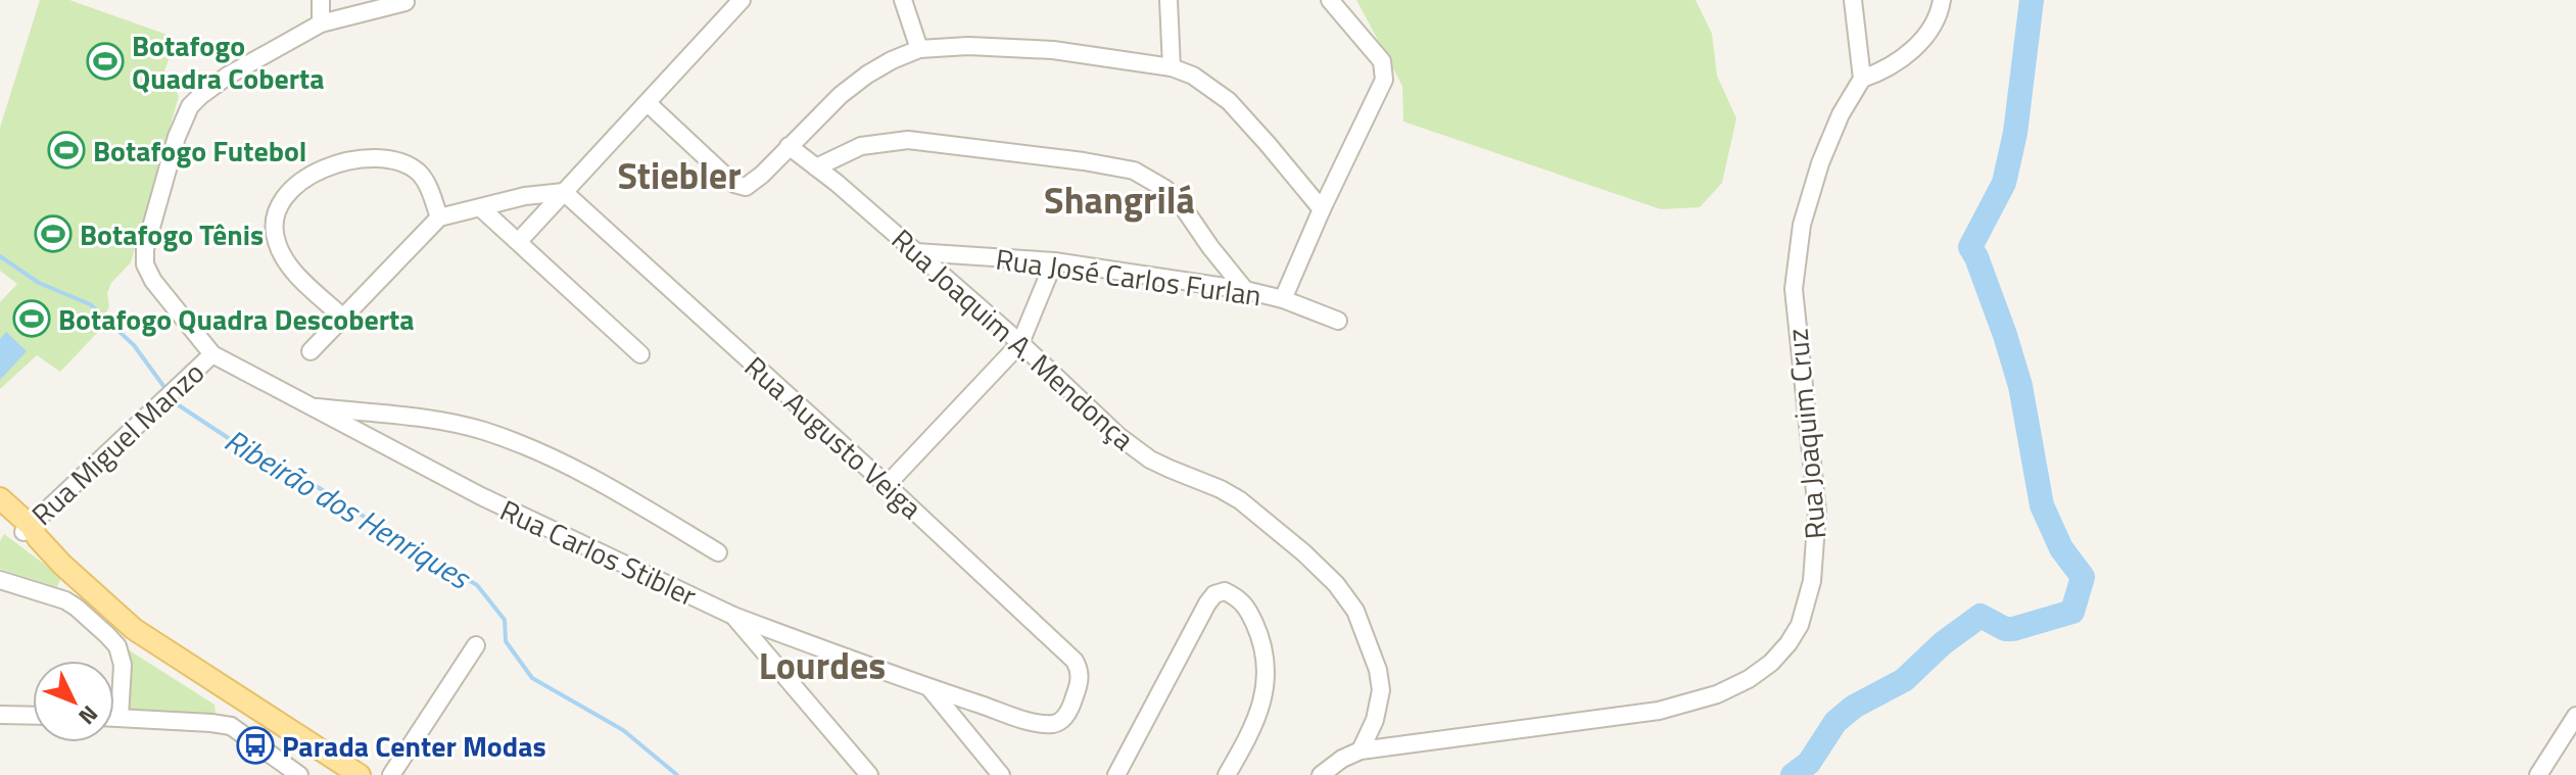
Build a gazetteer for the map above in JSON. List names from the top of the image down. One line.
{"streets":{"street":["Rua José Carlos Furlan","Rua Joaquim A. Mendonça","Rua Joaquim Cruz","Rua Augusto Veiga","Rua Miguel Manzo","Rua Carlos Stibler"]},"crossings":[["Rua José Carlos Furlan","Rua Joaquim A. Mendonça"],["Rua Joaquim A. Mendonça","Rua Joaquim Cruz"],["Rua Miguel Manzo","Rua Carlos Stibler"]],"districts":["Stiebler","Shangrilá","Lourdes"],"water":["Ribeirão dos Henriques"],"places":{"sports":["Botafogo Quadra Coberta","Botafogo Futebol","Botafogo Tênis","Botafogo Quadra Descoberta"],"bus stop":["Parada Center Modas"]},"north":"bottom right"}
